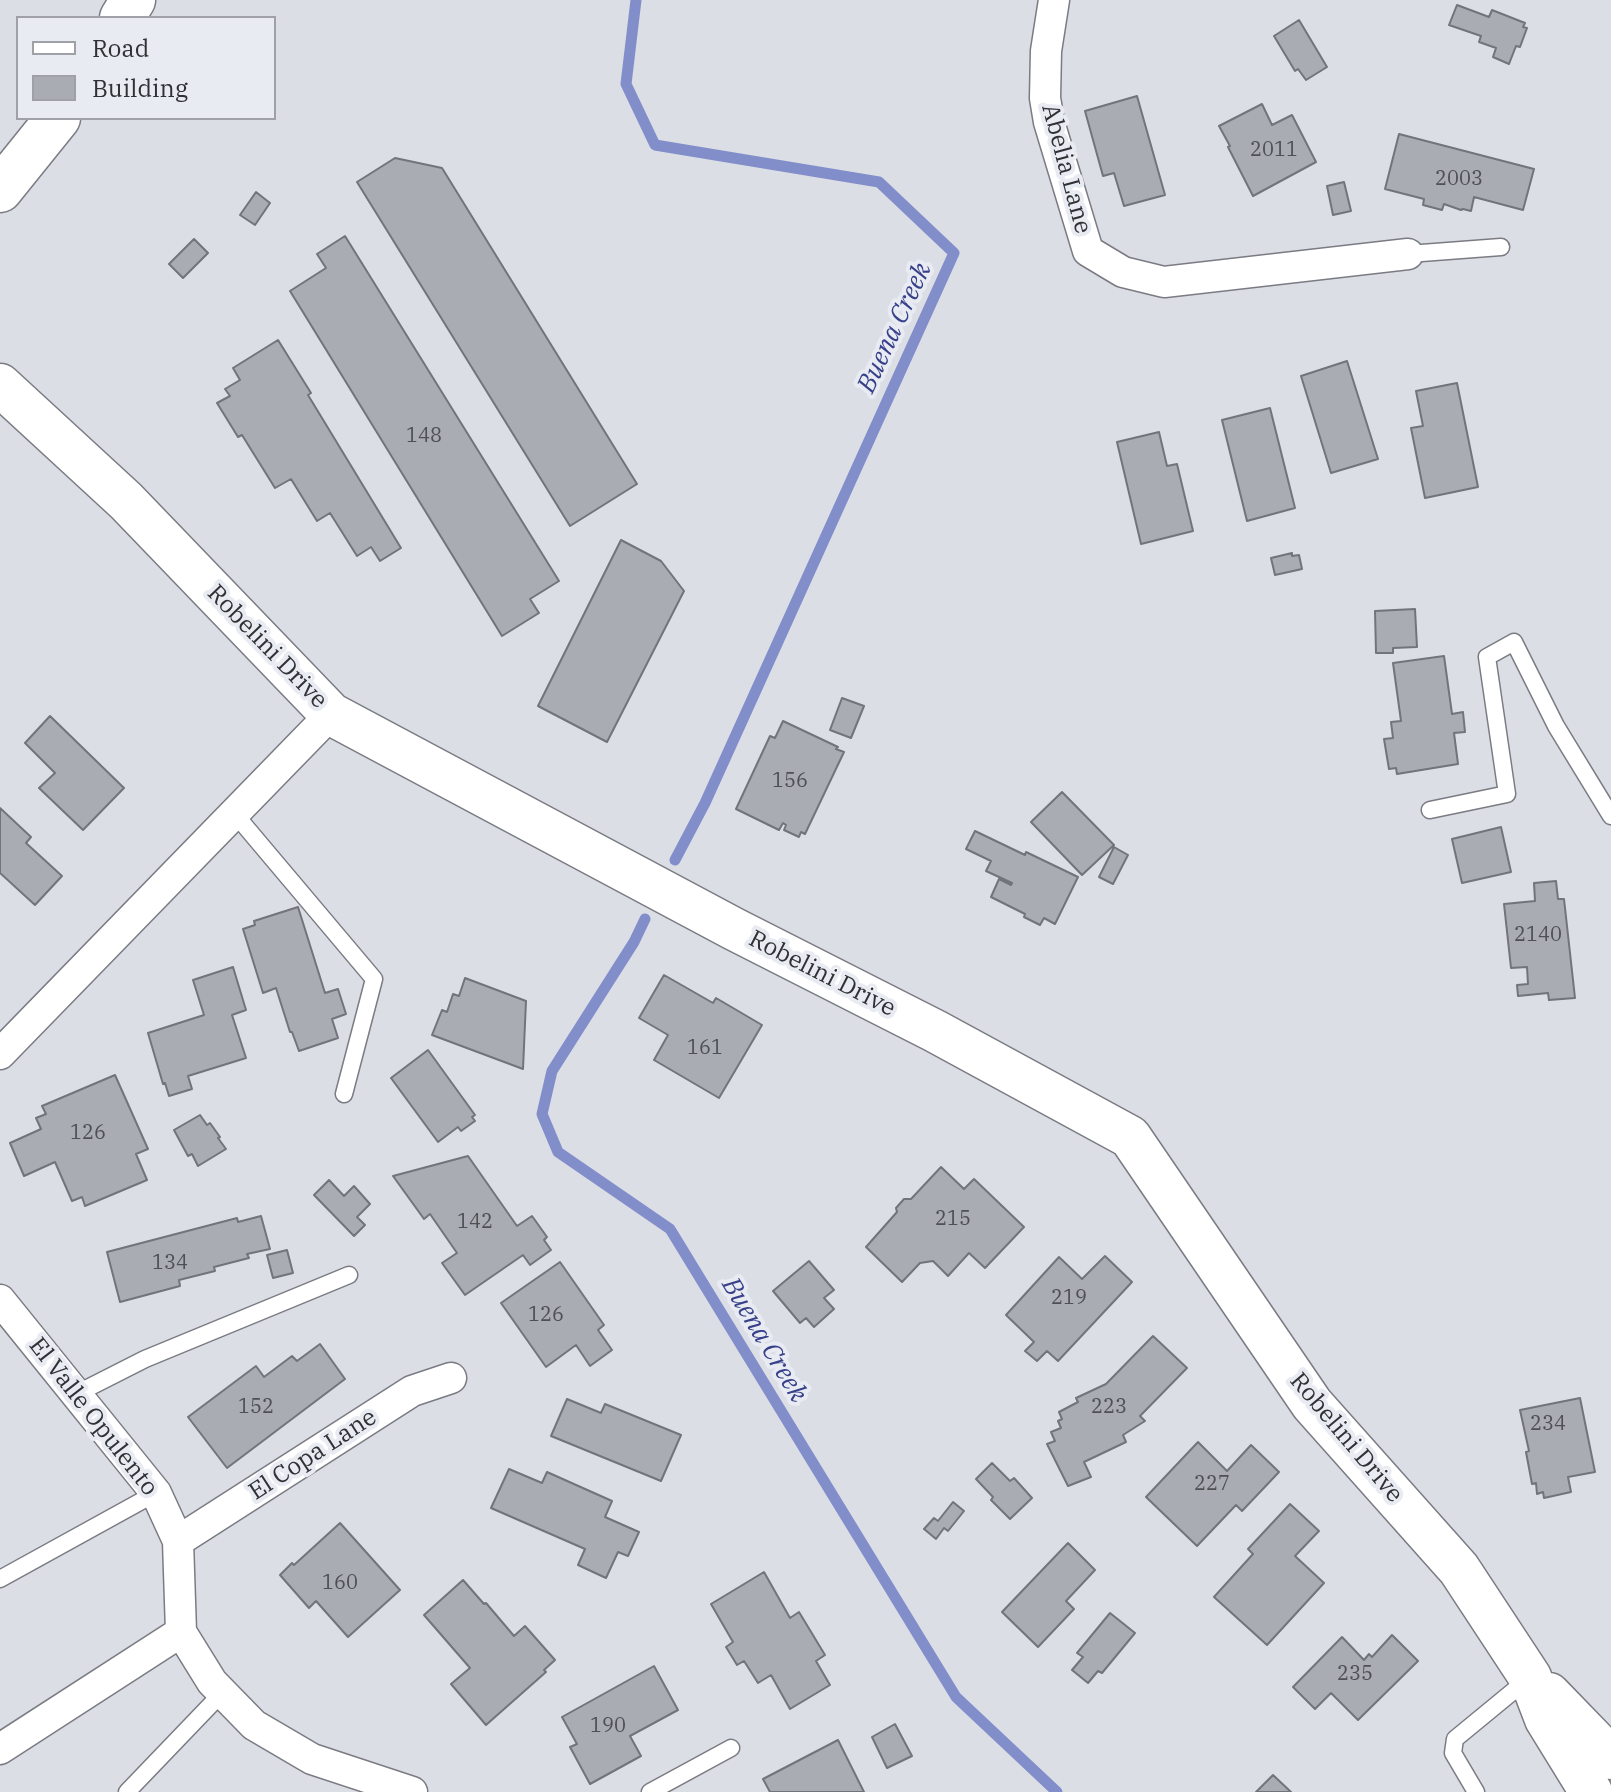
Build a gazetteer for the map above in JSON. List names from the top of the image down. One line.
{"streets":{"main road":["Robelini Drive"],"street":["Abelia Lane","El Valle Opulento","El Copa Lane"]},"crossings":[["El Valle Opulento","El Copa Lane"]],"water":["Buena Creek"],"house_numbers":["2011","2003","148","156","2140","161","126","215","142","134","219","126","152","223","234","227","160","235","190"],"legend":["Road","Building"]}
